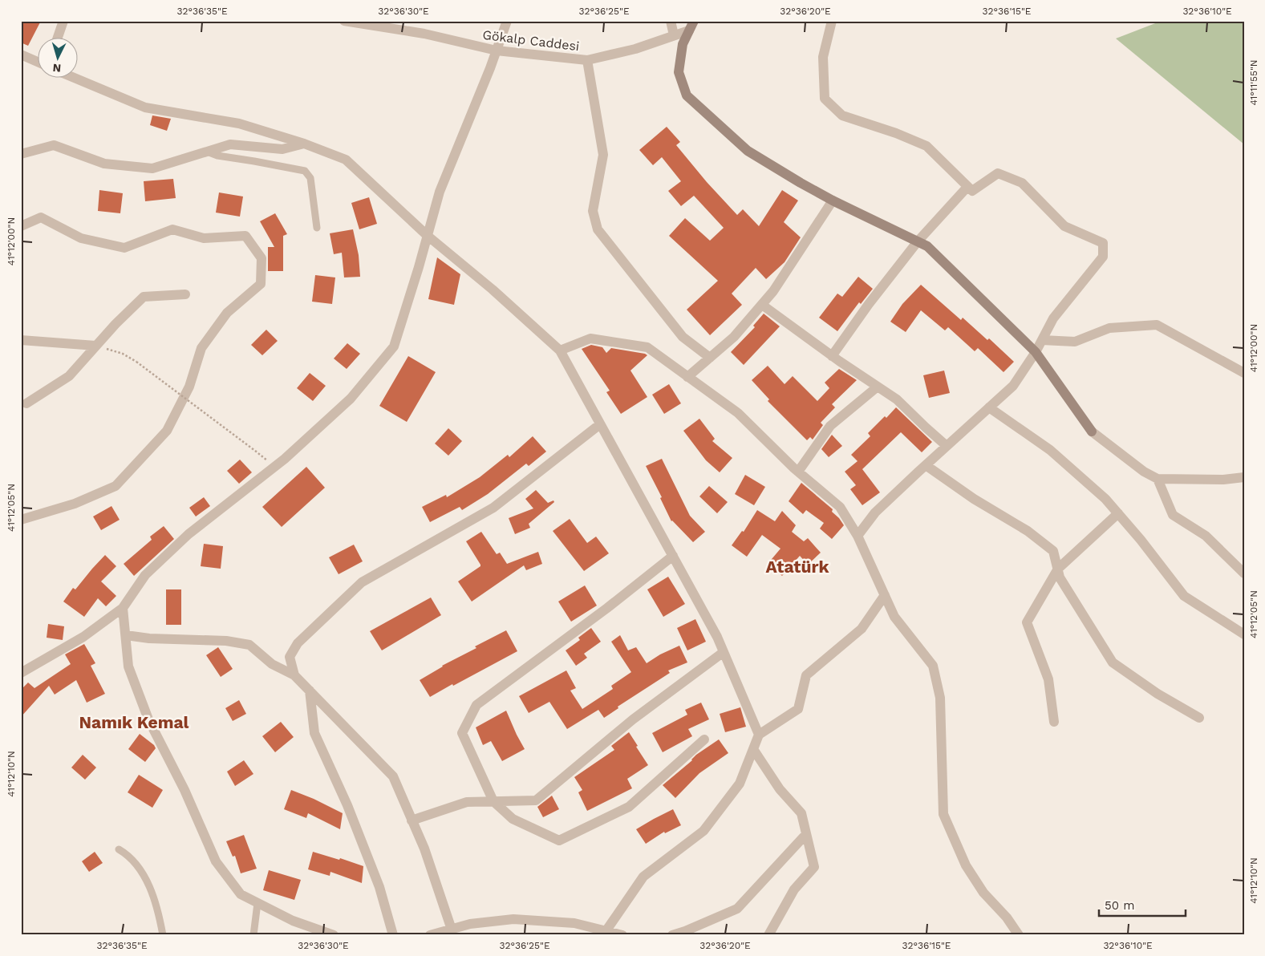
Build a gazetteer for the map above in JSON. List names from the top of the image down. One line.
{"streets":{"street":["Gökalp Caddesi"]},"districts":["Atatürk","Namık Kemal"],"scale_bar":"50 m","north":"bottom","coordinates":["32°36'35\"E","32°36'30\"E","32°36'25\"E","32°36'20\"E","32°36'15\"E","32°36'10\"E","41°11'55\"N","41°12'00\"N","41°12'05\"N","41°12'10\"N"]}
